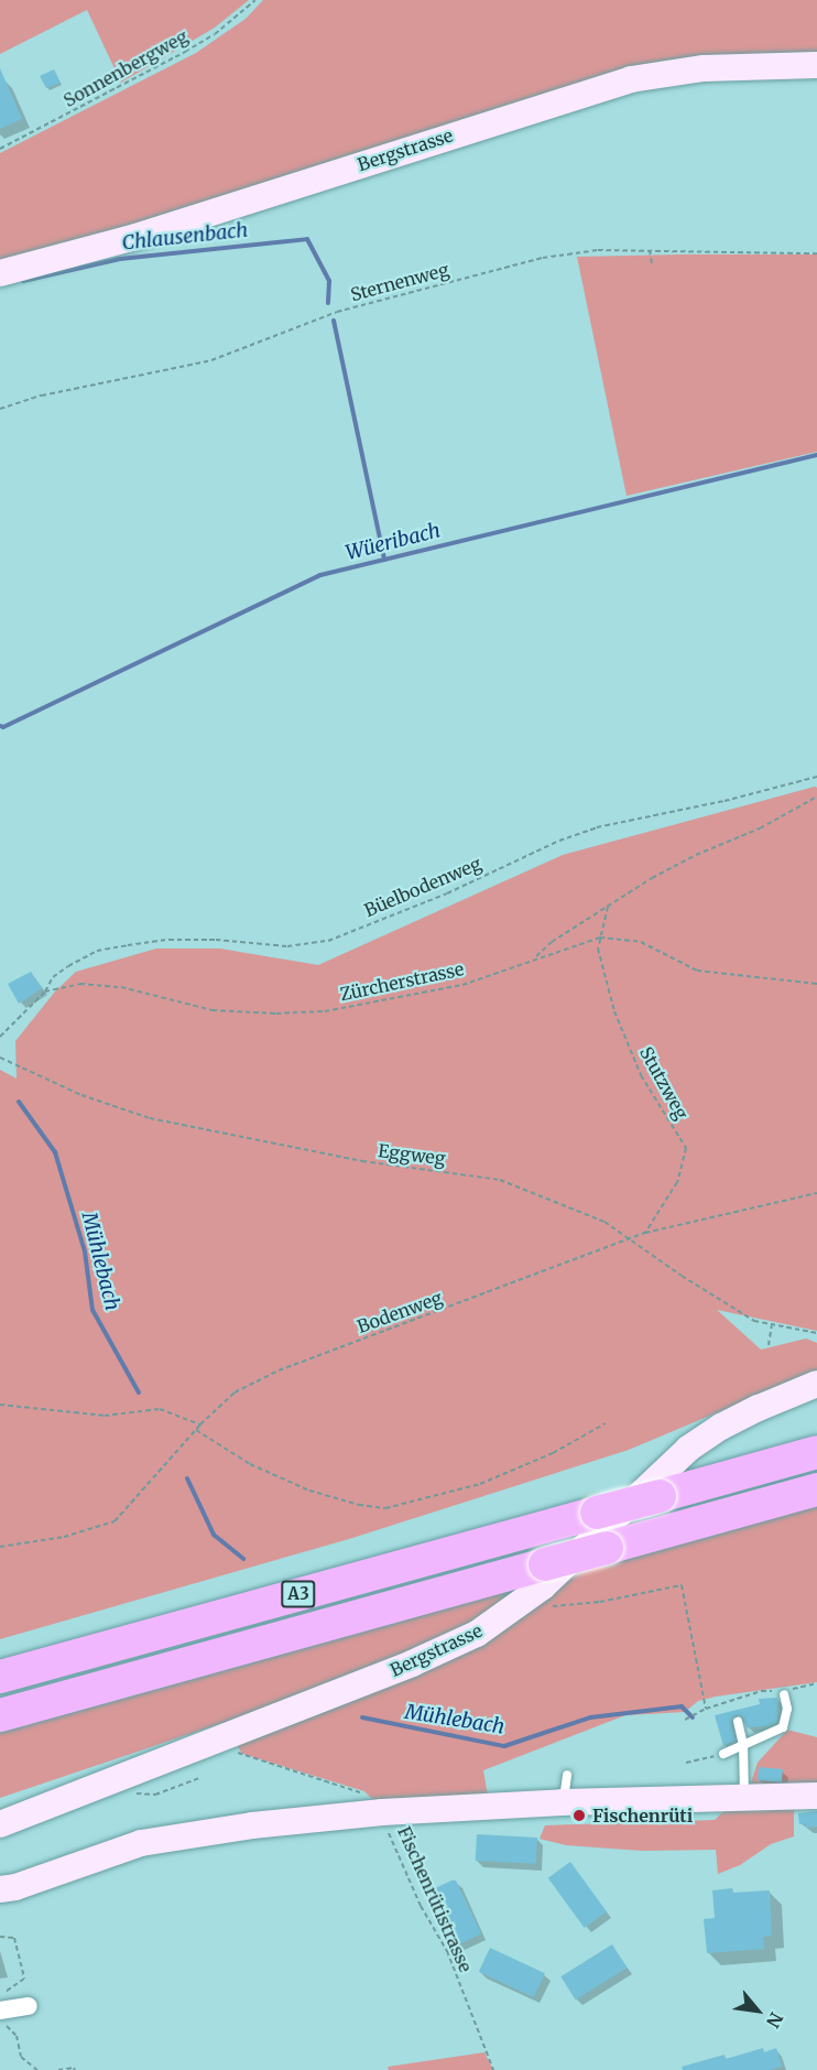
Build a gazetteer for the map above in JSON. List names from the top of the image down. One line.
{"streets":{"highway":["A3"],"street":["Bergstrasse"],"path":["Sonnenbergweg","Sternenweg","Büelbodenweg","Zürcherstrasse","Stutzweg","Eggweg","Bodenweg","Fischenrütistrasse"]},"crossings":[["Büelbodenweg","Zürcherstrasse"],["Zürcherstrasse","Stutzweg"],["Stutzweg","Bodenweg"],["Eggweg","Bodenweg"]],"water":["Chlausenbach","Wüeribach","Mühlebach"],"places":["Fischenrüti"],"north":"bottom right"}
